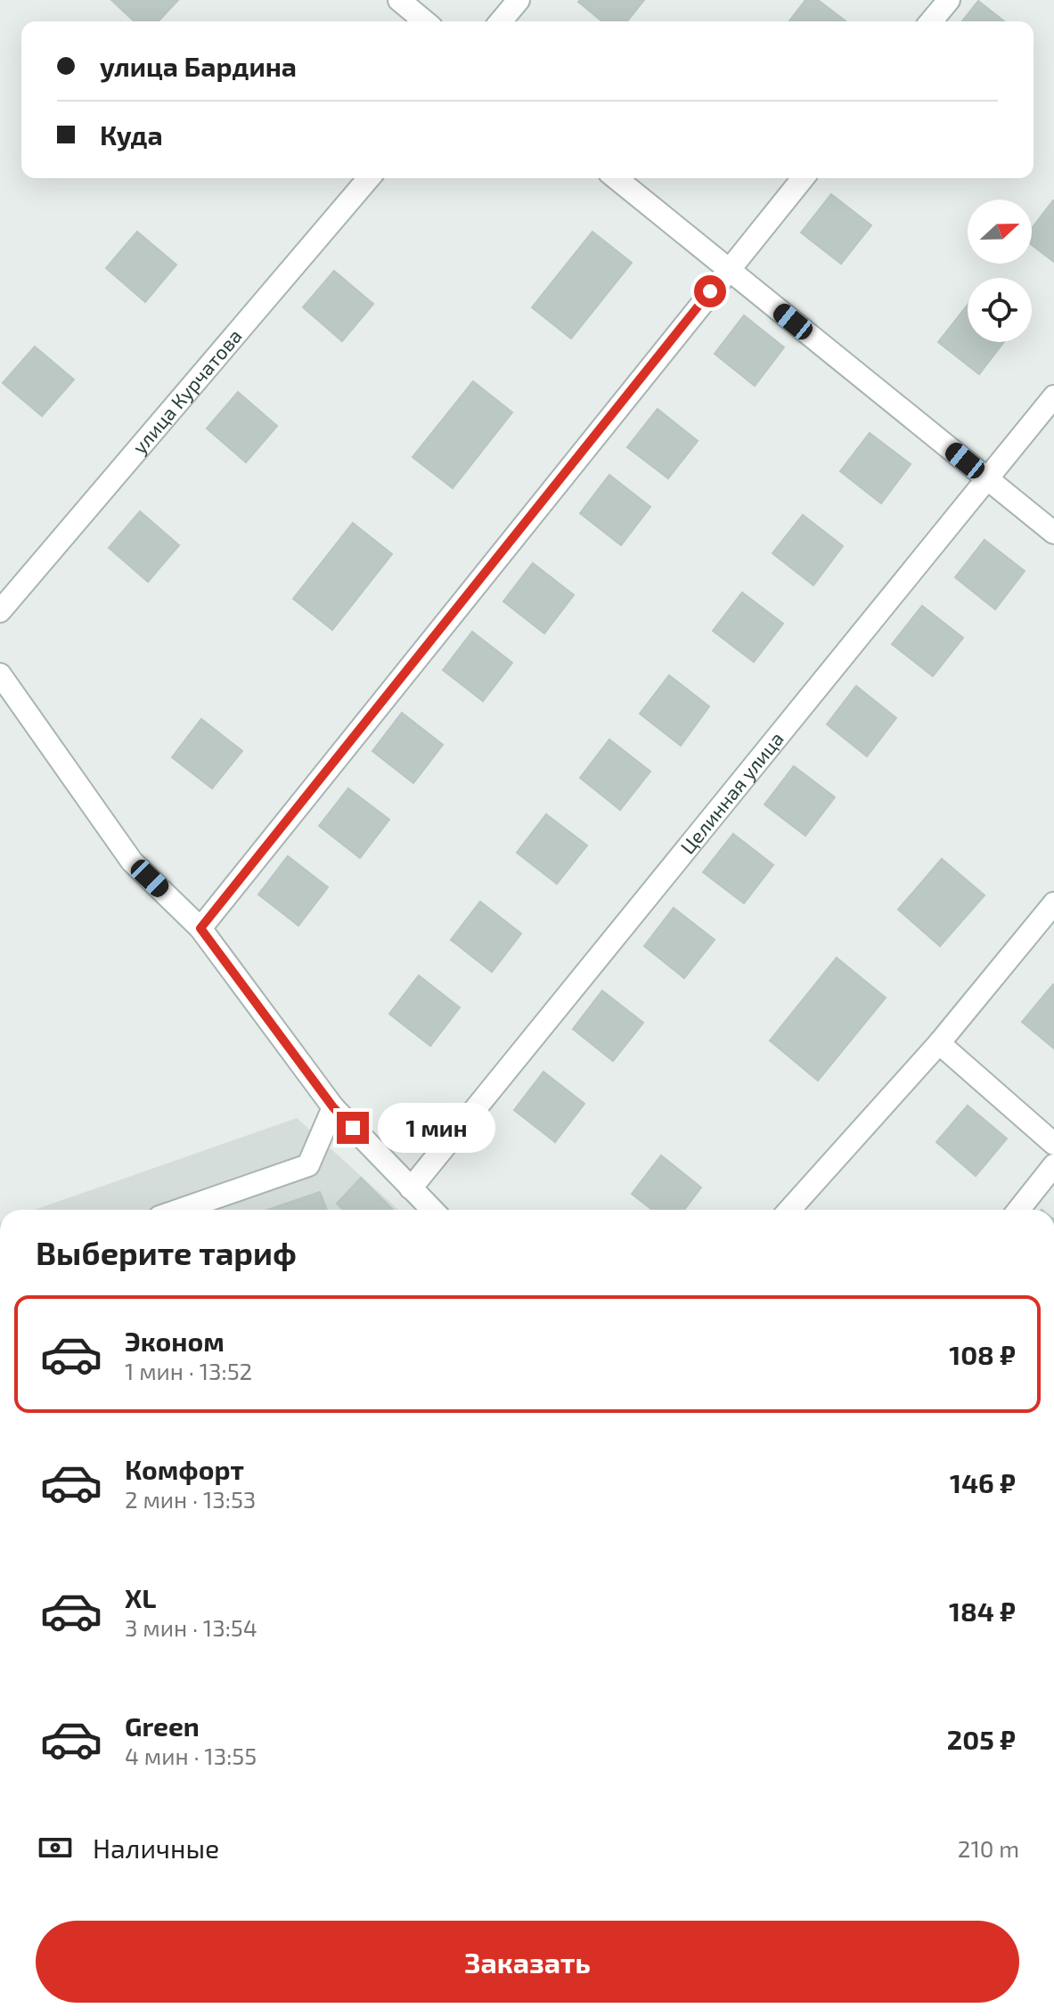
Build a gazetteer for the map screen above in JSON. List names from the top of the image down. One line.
{"streets":{"street":["улица Курчатова","Целинная улица"]},"north":"right","page":{"banner":["улица Бардина","Куда"],"bubble":"1 мин","heading":"Выберите тариф","list":[{"name":"Эконом","note":"1 мин · 13:52","value":"108 ₽"},{"name":"Комфорт","note":"2 мин · 13:53","value":"146 ₽"},{"name":"XL","note":"3 мин · 13:54","value":"184 ₽"},{"name":"Green","note":"4 мин · 13:55","value":"205 ₽"}],"pay":["Наличные","210 m"],"buttons":"Заказать"}}
